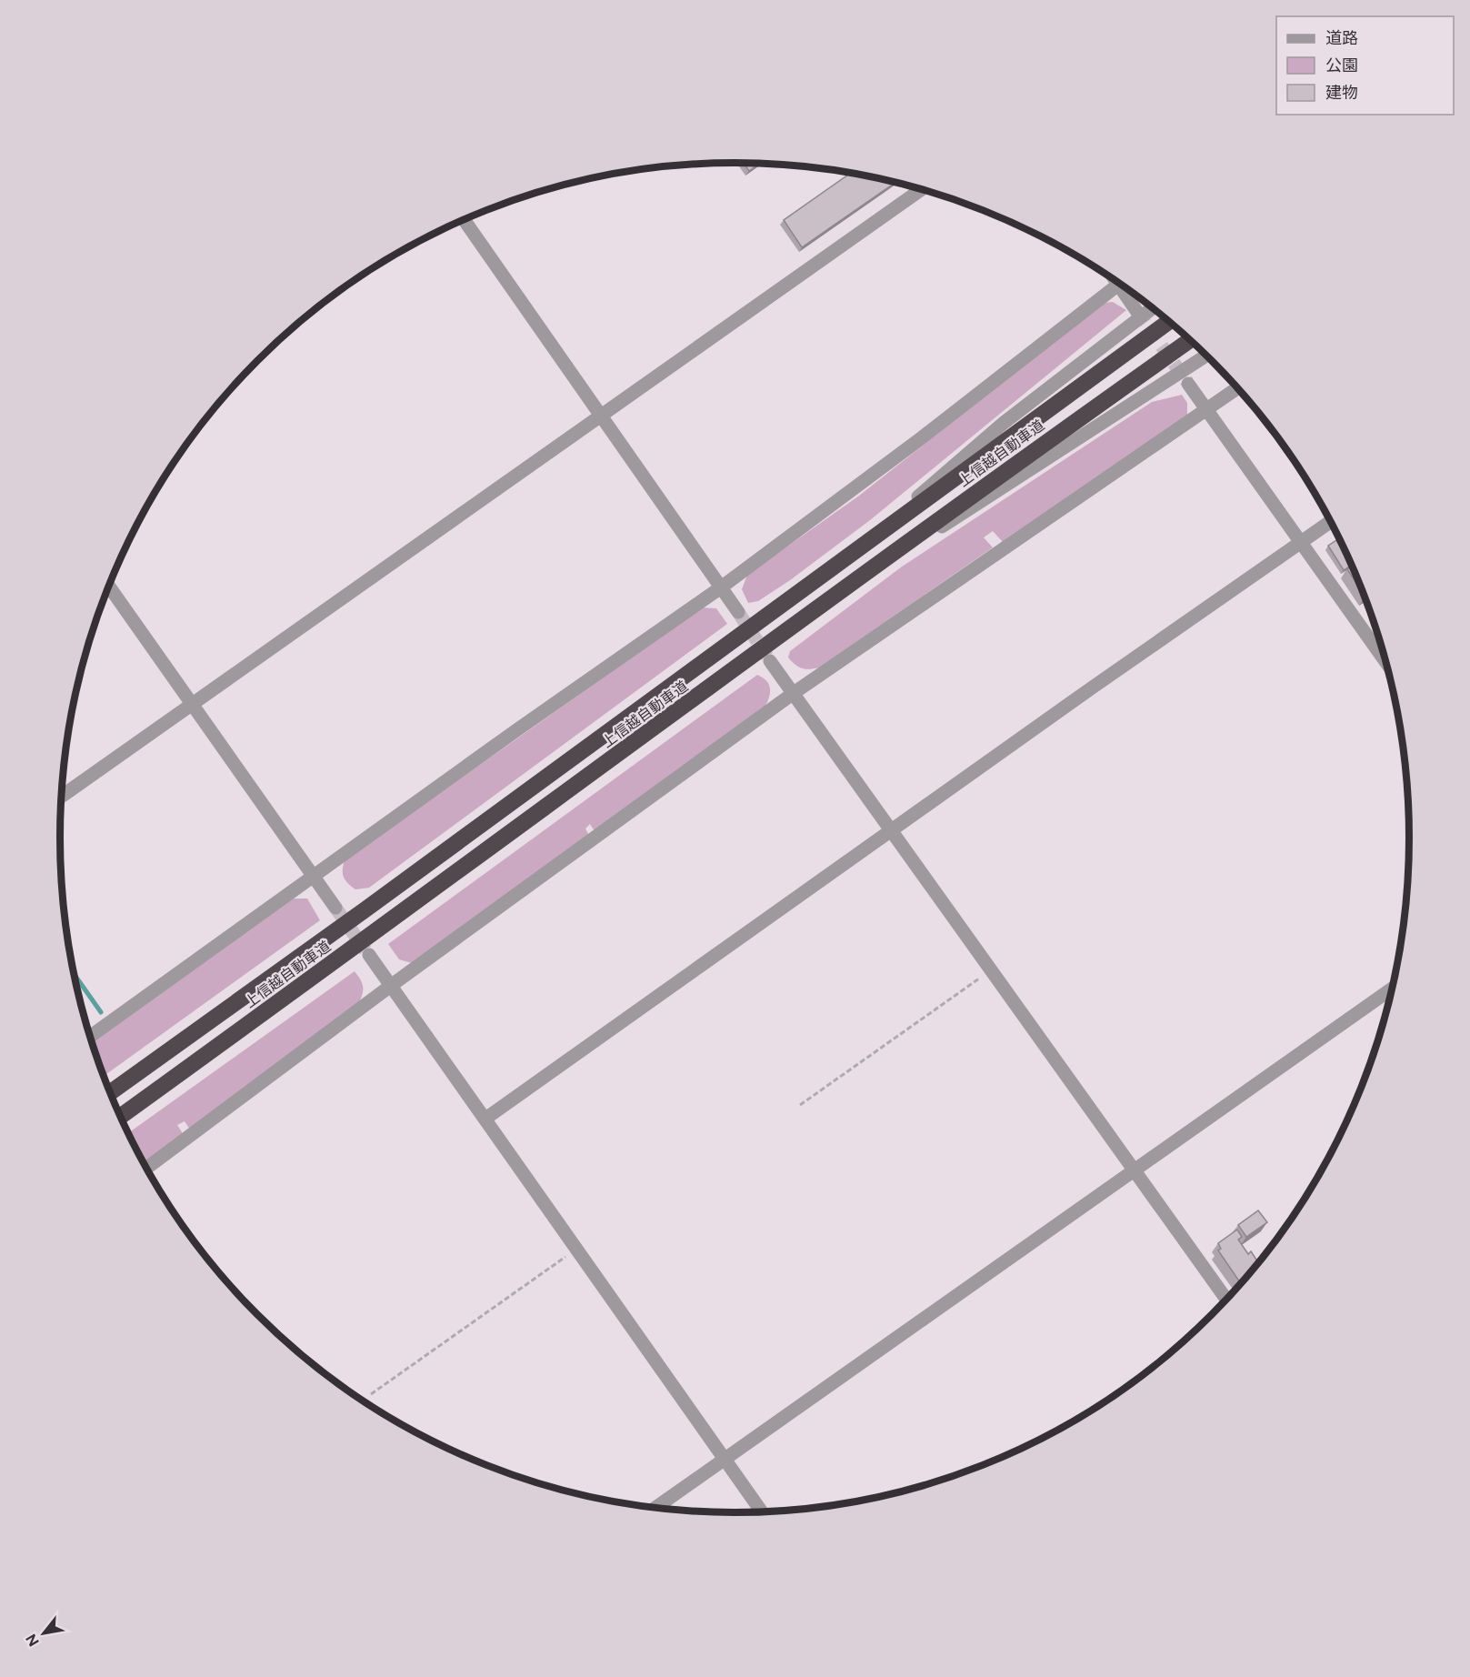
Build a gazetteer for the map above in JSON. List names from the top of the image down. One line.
{"streets":{"highway":["上信越自動車道"]},"legend":["道路","公園","建物"],"north":"bottom left"}
